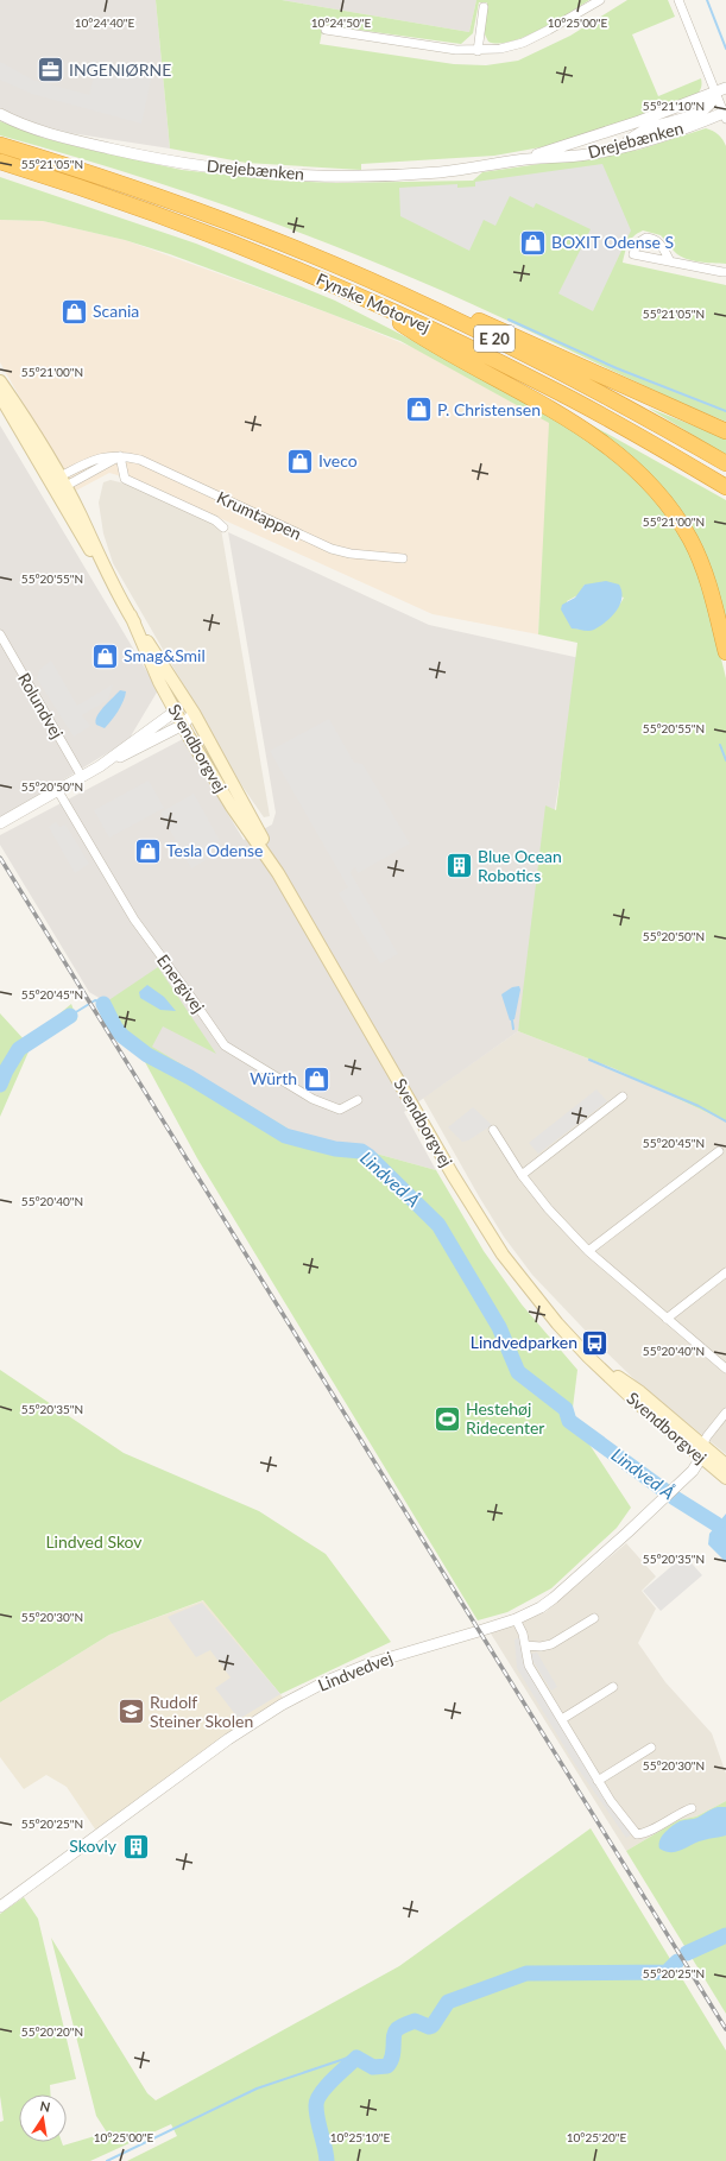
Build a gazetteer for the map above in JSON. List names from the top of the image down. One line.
{"streets":{"highway":["Fynske Motorvej","E 20"],"main road":["Svendborgvej"],"street":["Drejebænken","Krumtappen","Rolundvej","Energivej","Lindvedvej"]},"crossings":[["Svendborgvej","Lindvedvej"]],"water":["Lindved Å"],"parks":["Lindved Skov"],"places":{"office":["INGENIØRNE"],"shop":["BOXIT Odense S","Scania","P. Christensen","Iveco","Smag&Smil","Tesla Odense","Würth"],"building":["Blue Ocean Robotics","Skovly"],"bus stop":["Lindvedparken"],"sports":["Hestehøj Ridecenter"],"school or university":["Rudolf Steiner Skolen"]},"north":"top","coordinates":["10°24'40\"E","10°24'50\"E","10°25'00\"E","55°21'10\"N","55°21'05\"N","55°21'00\"N","55°20'55\"N","55°20'50\"N","55°20'45\"N","55°20'40\"N","55°20'35\"N","55°20'30\"N","55°20'25\"N","55°20'20\"N","10°25'10\"E","10°25'20\"E"]}
